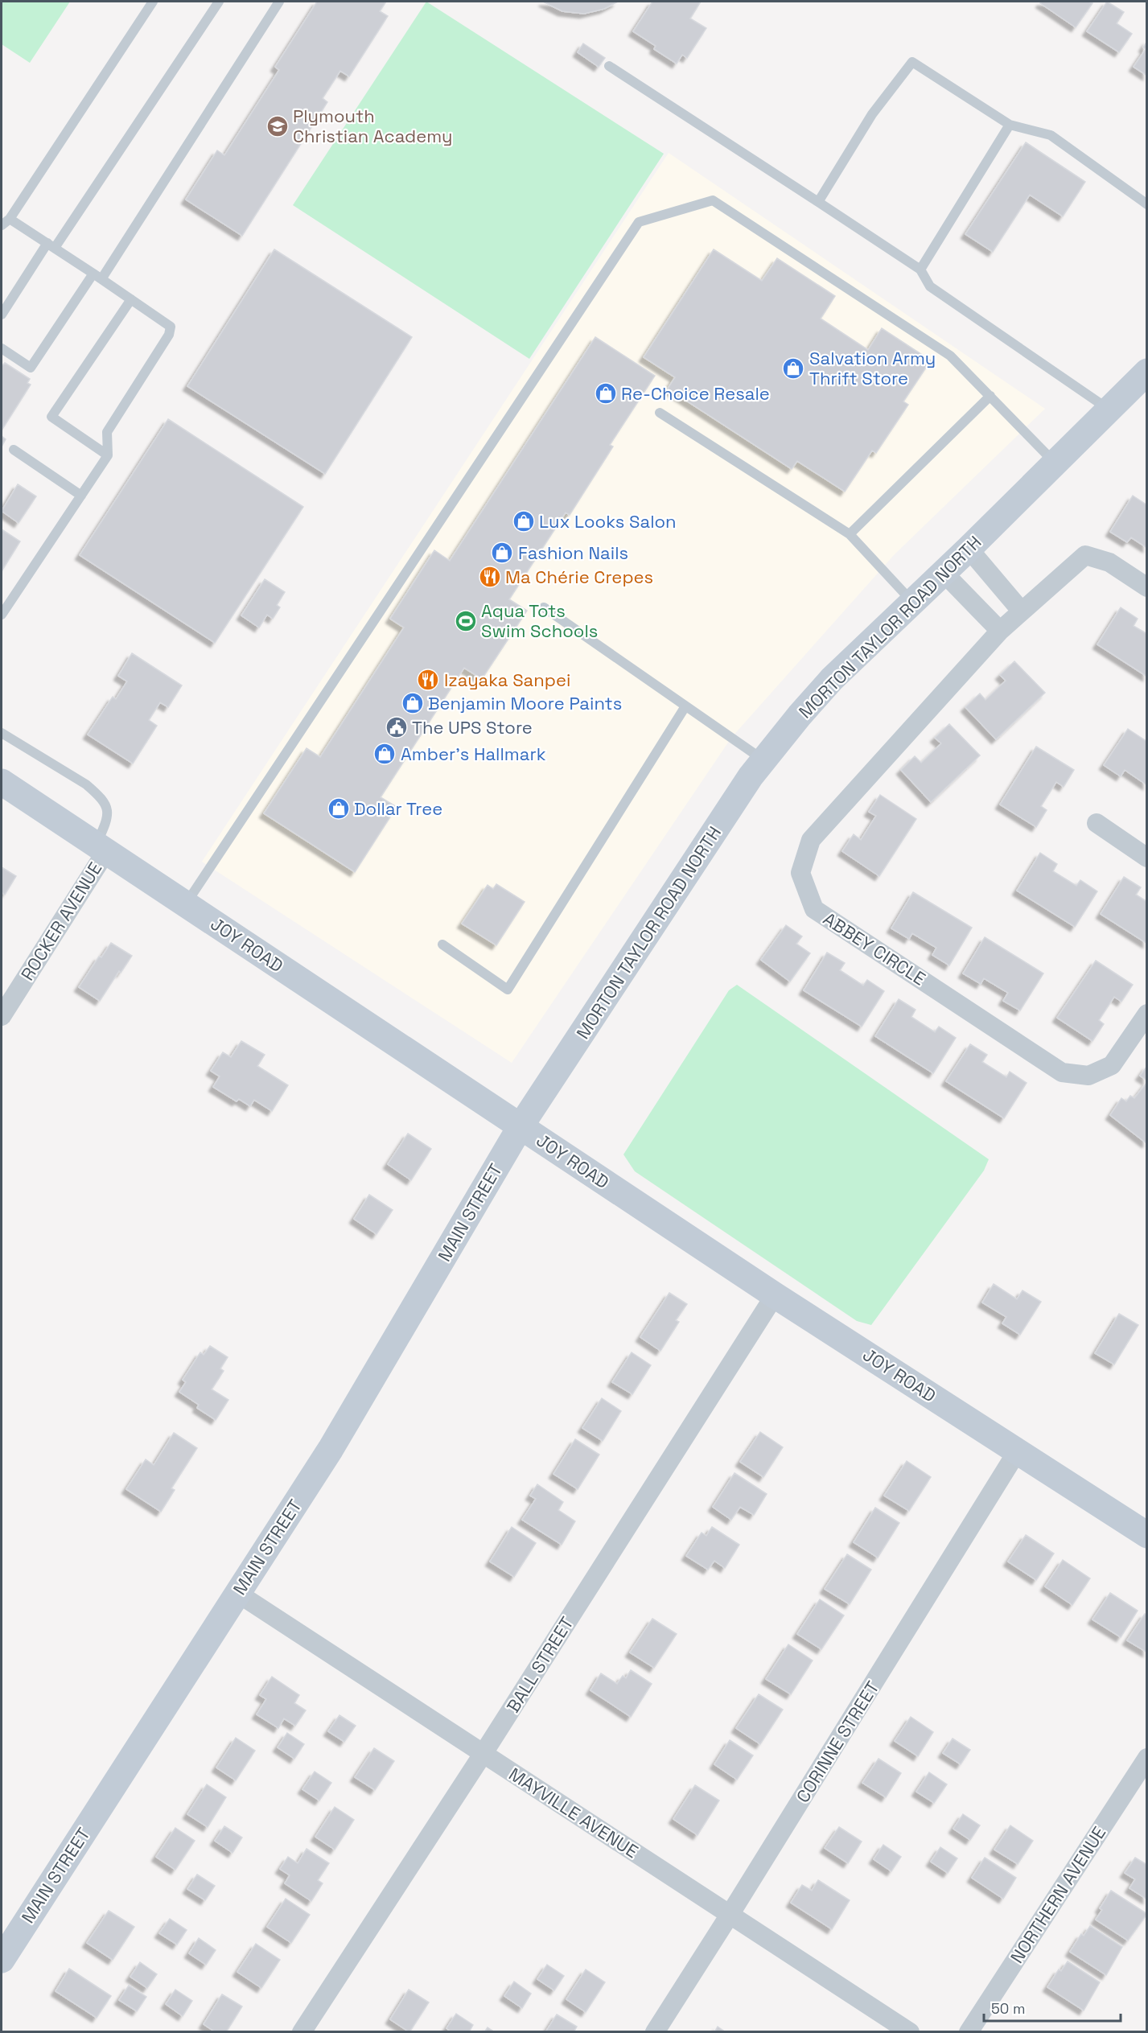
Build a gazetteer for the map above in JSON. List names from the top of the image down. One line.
{"streets":{"street":["MORTON TAYLOR ROAD NORTH","ROCKER AVENUE","JOY ROAD","ABBEY CIRCLE","MAIN STREET","BALL STREET","CORINNE STREET","MAYVILLE AVENUE","NORTHERN AVENUE"]},"crossings":[["MORTON TAYLOR ROAD NORTH","JOY ROAD"],["MORTON TAYLOR ROAD NORTH","MAIN STREET"],["ROCKER AVENUE","JOY ROAD"],["JOY ROAD","MAIN STREET"],["JOY ROAD","BALL STREET"],["JOY ROAD","CORINNE STREET"],["MAIN STREET","MAYVILLE AVENUE"],["BALL STREET","MAYVILLE AVENUE"],["CORINNE STREET","MAYVILLE AVENUE"]],"places":{"school or university":["Plymouth Christian Academy"],"shop":["Salvation Army Thrift Store","Re-Choice Resale","Lux Looks Salon","Fashion Nails","Benjamin Moore Paints","Amber's Hallmark","Dollar Tree"],"restaurant":["Ma Chérie Crepes","Izayaka Sanpei"],"sports":["Aqua Tots Swim Schools"],"public building":["The UPS Store"]},"scale_bar":"50 m"}
